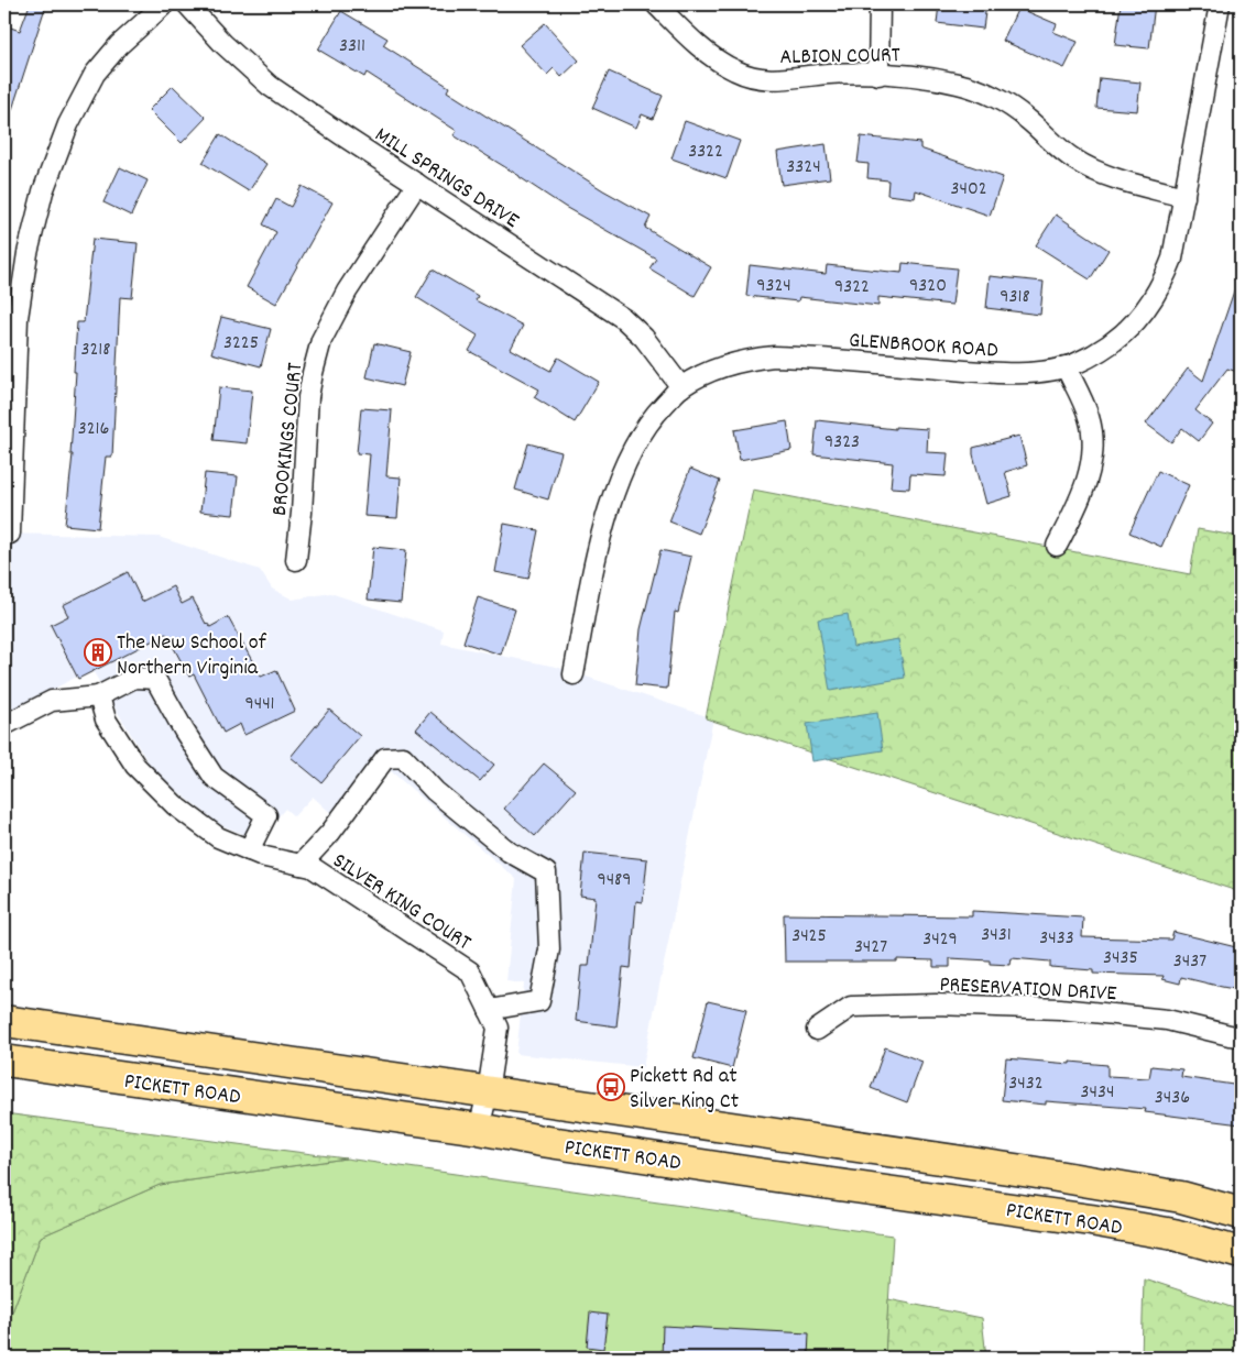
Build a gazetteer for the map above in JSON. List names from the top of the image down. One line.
{"streets":{"main road":["PICKETT ROAD"],"street":["ALBION COURT","MILL SPRINGS DRIVE","GLENBROOK ROAD","BROOKINGS COURT","SILVER KING COURT","PRESERVATION DRIVE"]},"crossings":[["ALBION COURT","GLENBROOK ROAD"],["MILL SPRINGS DRIVE","GLENBROOK ROAD"],["MILL SPRINGS DRIVE","BROOKINGS COURT"],["SILVER KING COURT","PICKETT ROAD"]],"places":{"building":["The New School of Northern Virginia"],"bus stop":["Pickett Rd at Silver King Ct"]},"house_numbers":["3311","3322","3324","3402","9324","9320","9322","9318","3225","3218","3216","9323","9441","9489","3431","3425","3433","3429","3427","3435","3437","3432","3434","3436"]}
